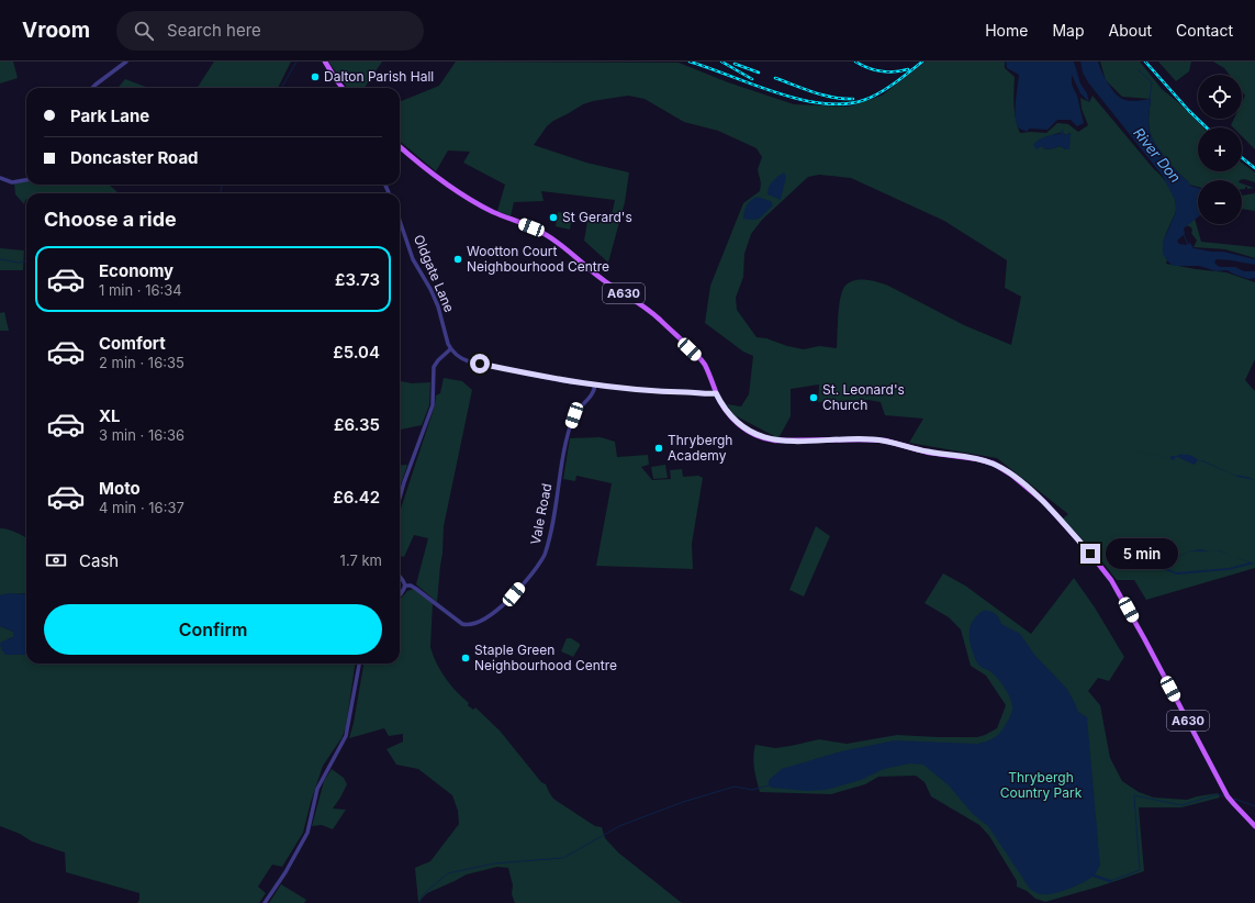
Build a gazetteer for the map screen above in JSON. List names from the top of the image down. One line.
{"streets":{"main road":["A630"],"street":["Oldgate Lane","Vale Road"]},"water":["River Don"],"parks":["Thrybergh Country Park"],"places":["Dalton Parish Hall","St Gerard's","Wootton Court Neighbourhood Centre","St. Leonard's Church","Thrybergh Academy","Staple Green Neighbourhood Centre"],"page":{"header":"Vroom","search":"Search here","nav":["Home","Map","About","Contact"],"map_buttons":["+","−"],"banner":["Park Lane","Doncaster Road"],"heading":"Choose a ride","list":[{"name":"Economy","note":"1 min · 16:34","value":"£3.73"},{"name":"Comfort","note":"2 min · 16:35","value":"£5.04"},{"name":"XL","note":"3 min · 16:36","value":"£6.35"},{"name":"Moto","note":"4 min · 16:37","value":"£6.42"}],"pay":["Cash","1.7 km"],"bubble":"5 min","buttons":"Confirm"}}
